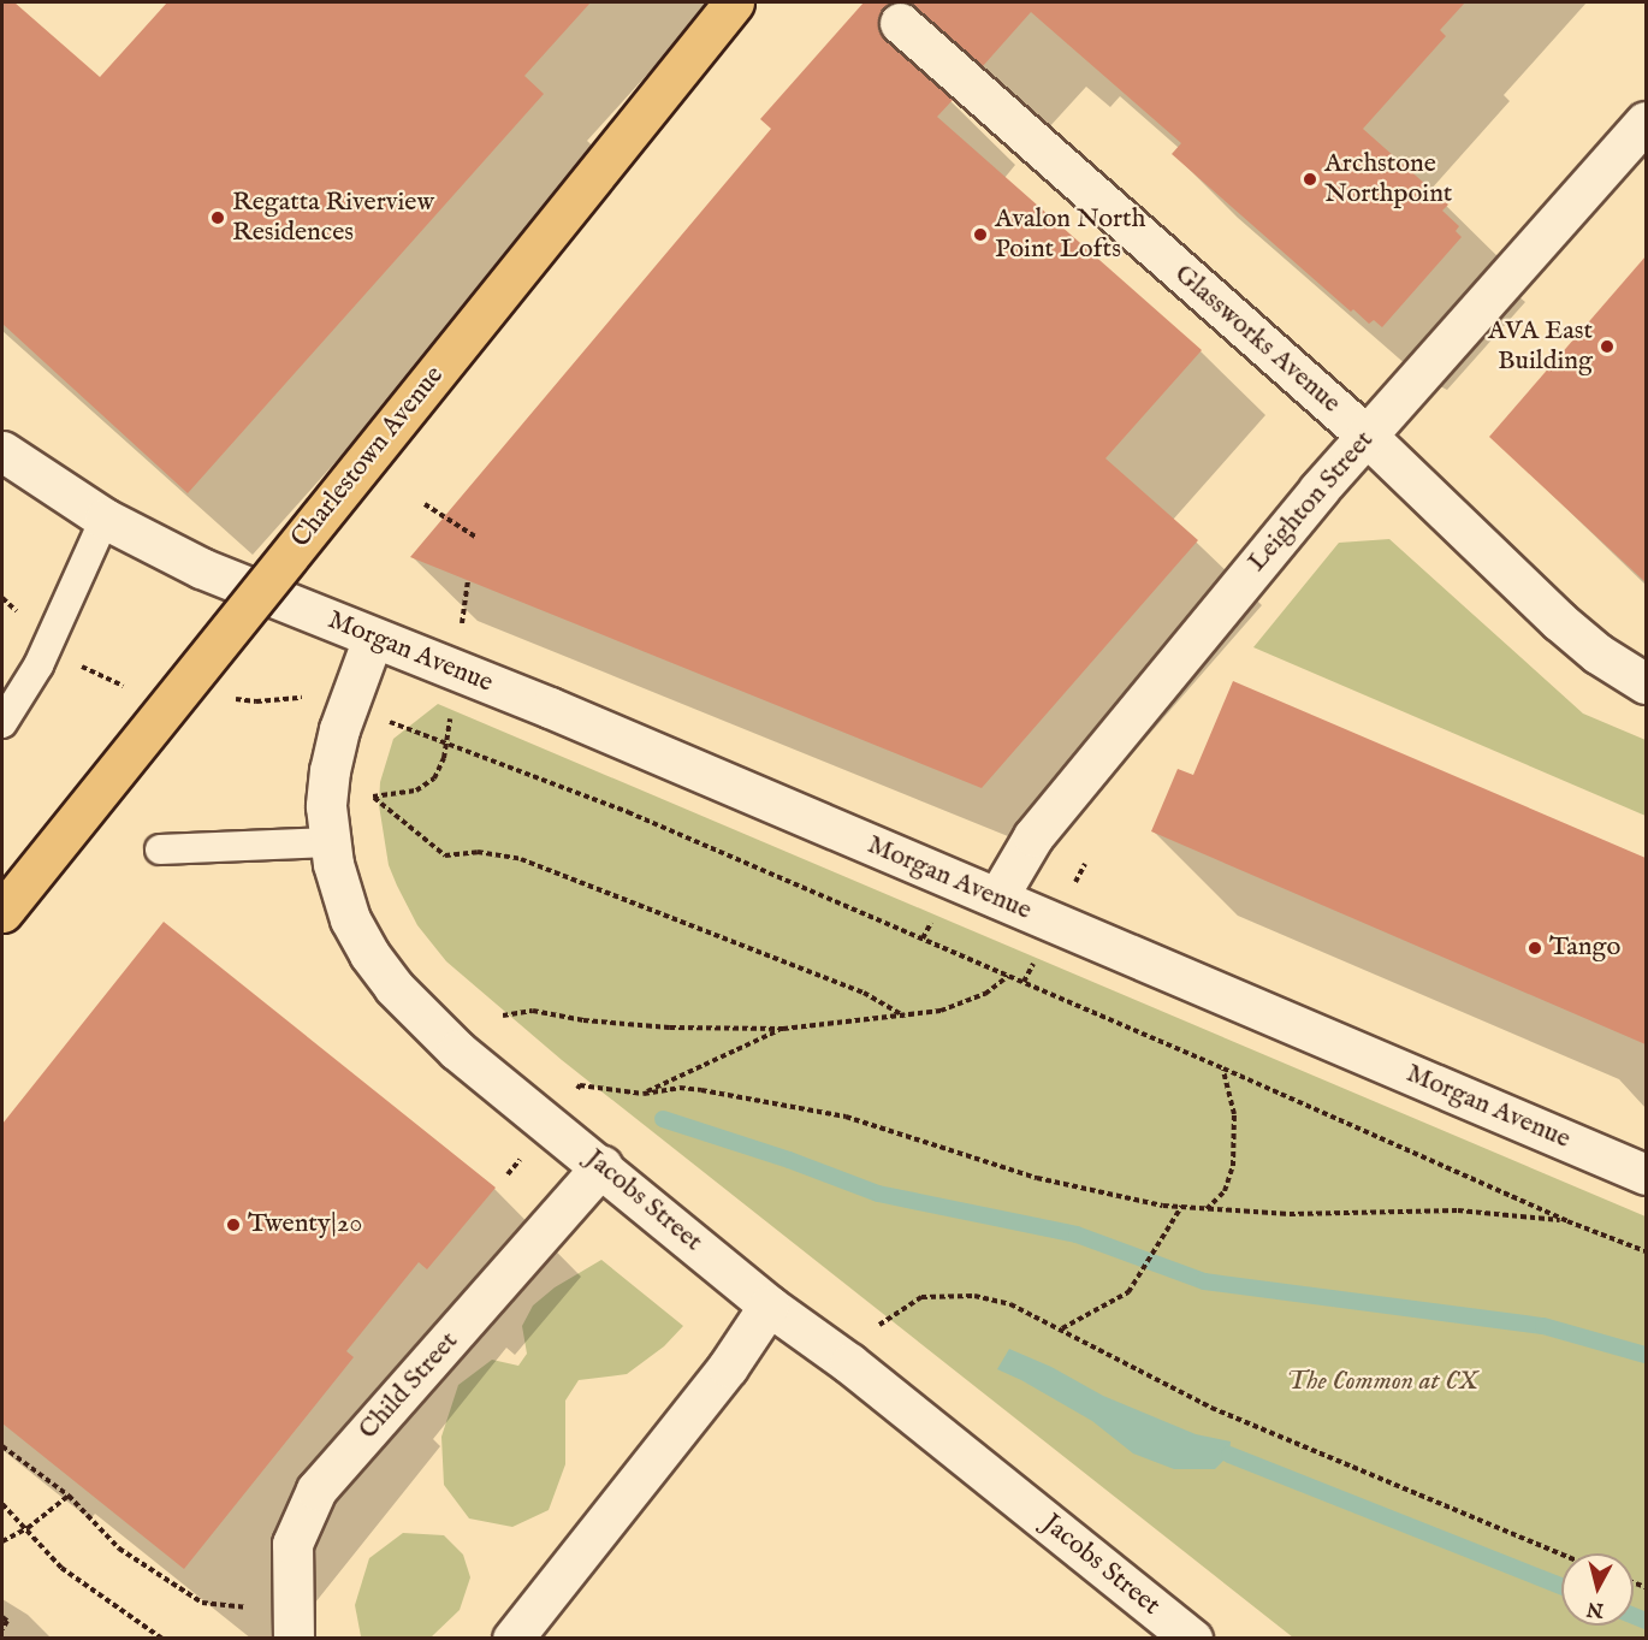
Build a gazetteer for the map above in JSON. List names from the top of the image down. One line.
{"streets":{"main road":["Charlestown Avenue"],"street":["Glassworks Avenue","Leighton Street","Morgan Avenue","Jacobs Street","Child Street"]},"crossings":[["Glassworks Avenue","Leighton Street"],["Leighton Street","Morgan Avenue"],["Morgan Avenue","Jacobs Street"],["Jacobs Street","Child Street"]],"parks":["The Common at CX"],"places":["Archstone Northpoint","Regatta Riverview Residences","Avalon North Point Lofts","AVA East Building","Tango","Twenty|20"],"north":"bottom"}
